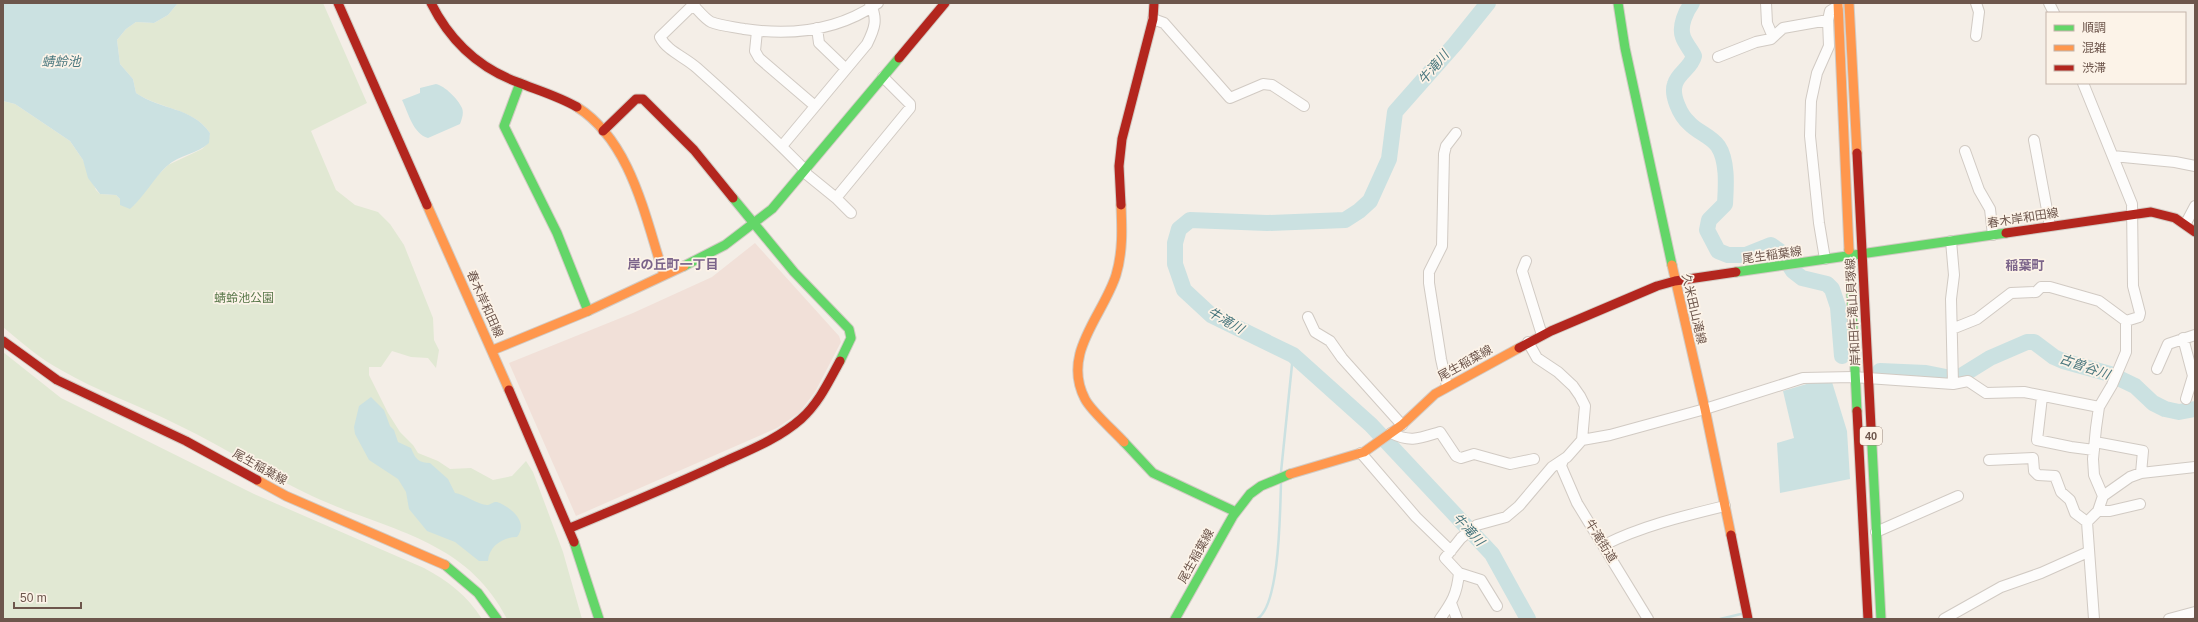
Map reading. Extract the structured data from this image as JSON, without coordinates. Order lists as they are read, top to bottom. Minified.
{"streets":{"street":["春木岸和田線","尾生稲葉線","久米田山滝線","岸和田牛滝山貝塚線","40","牛滝街道"]},"crossings":[["春木岸和田線","尾生稲葉線"],["春木岸和田線","岸和田牛滝山貝塚線"],["尾生稲葉線","久米田山滝線"],["尾生稲葉線","岸和田牛滝山貝塚線"]],"districts":["岸の丘町一丁目","稲葉町"],"water":["蜻蛉池","牛滝川","古曽谷川"],"parks":["蜻蛉池公園"],"legend":["順調","混雑","渋滞"],"scale_bar":"50 m"}
